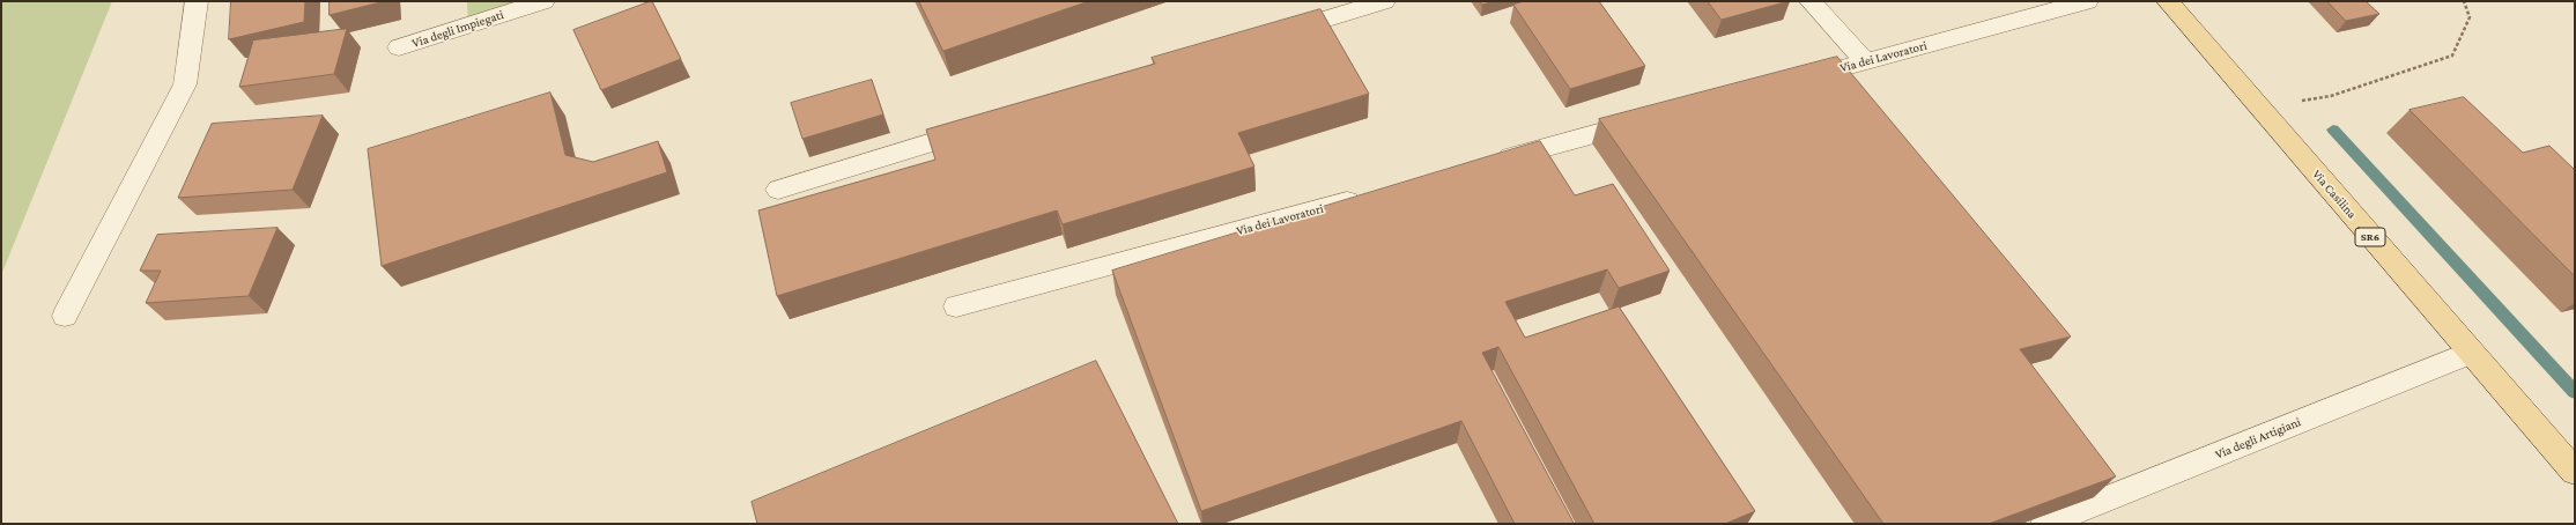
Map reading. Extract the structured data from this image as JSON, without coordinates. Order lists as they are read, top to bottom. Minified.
{"streets":{"main road":["Via Casilina","SR6"],"street":["Via degli Impiegati","Via dei Lavoratori","Via degli Artigiani"]},"crossings":[["Via Casilina","Via degli Artigiani"]]}
